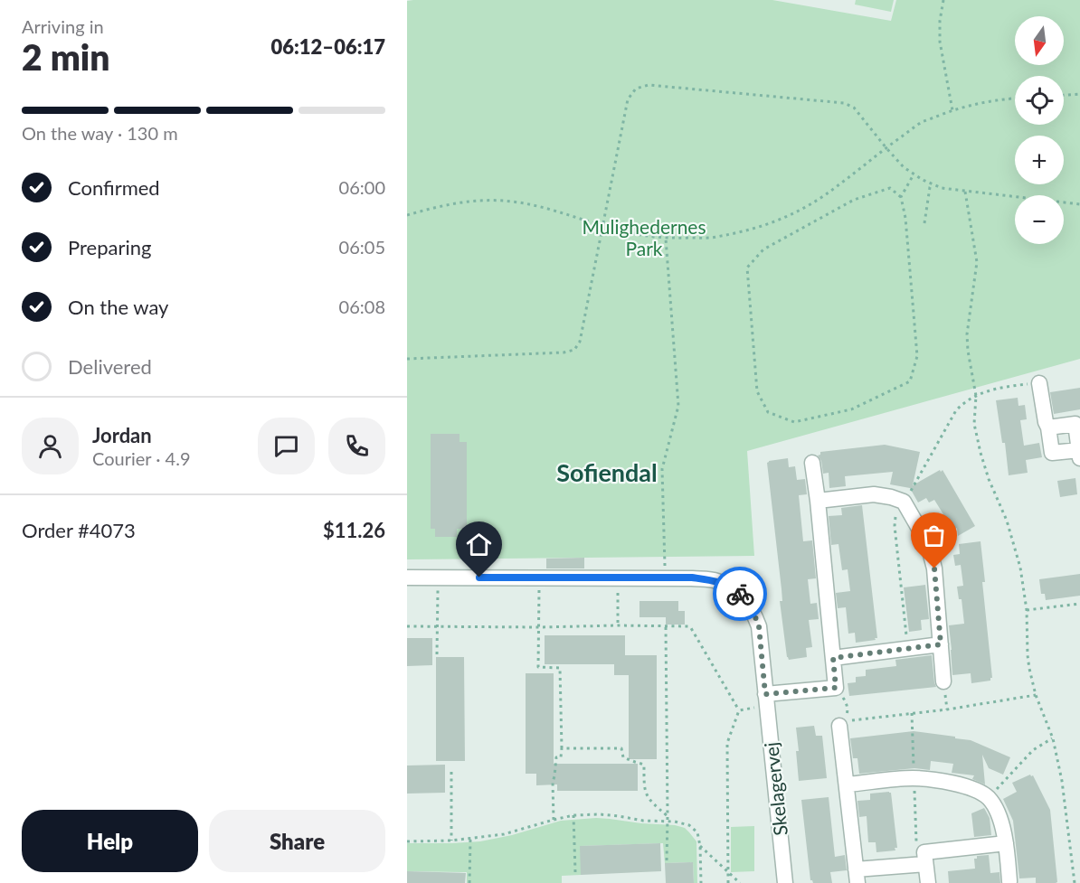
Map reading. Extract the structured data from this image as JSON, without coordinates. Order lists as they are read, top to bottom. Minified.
{"streets":{"street":["Skelagervej"]},"districts":["Sofiendal"],"parks":["Mulighedernes Park"],"north":"bottom","page":{"heading":["2 min","Arriving in","06:12–06:17"],"panel":["Jordan","Courier · 4.9","Order #4073","$11.26"],"map_buttons":["+","−"],"bar":"On the way · 130 m","list":[["Confirmed","06:00"],["Preparing","06:05"],["On the way","06:08"],"Delivered"],"buttons":["Help","Share"]}}
